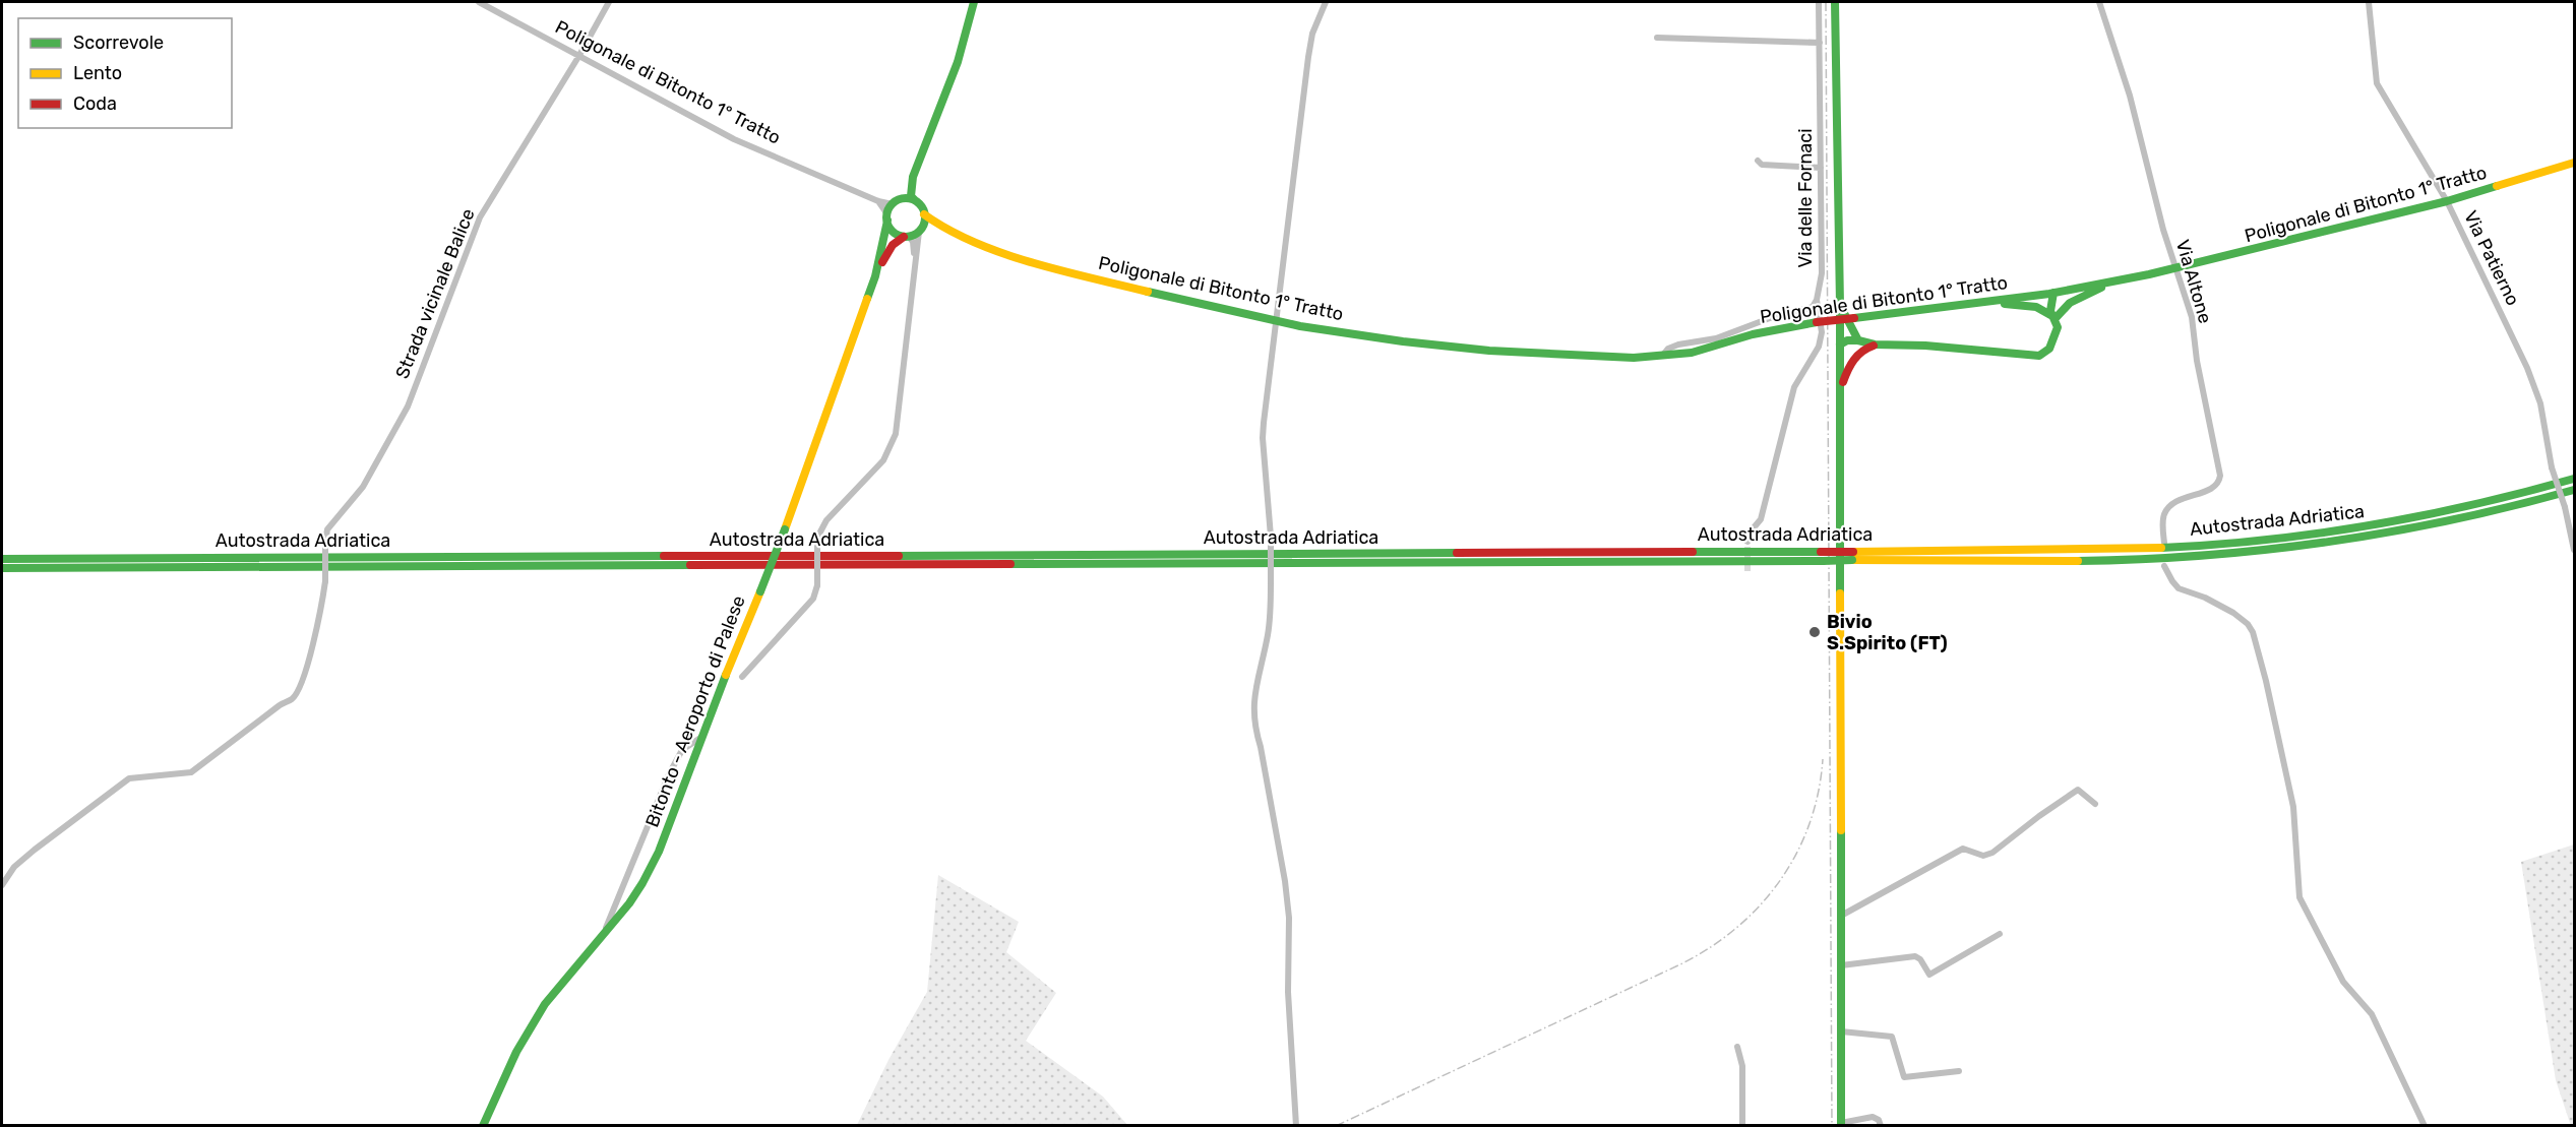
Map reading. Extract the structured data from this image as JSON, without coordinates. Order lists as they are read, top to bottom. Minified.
{"streets":{"main road":["Poligonale di Bitonto 1° Tratto","Autostrada Adriatica","Bitonto - Aeroporto di Palese"],"street":["Via delle Fornaci","Via Patierno","Via Altone","Strada vicinale Balice"]},"crossings":[["Poligonale di Bitonto 1° Tratto","Via Patierno"],["Poligonale di Bitonto 1° Tratto","Via Altone"],["Poligonale di Bitonto 1° Tratto","Strada vicinale Balice"]],"places":["Bivio S.Spirito (FT)"],"legend":["Scorrevole","Lento","Coda"]}
